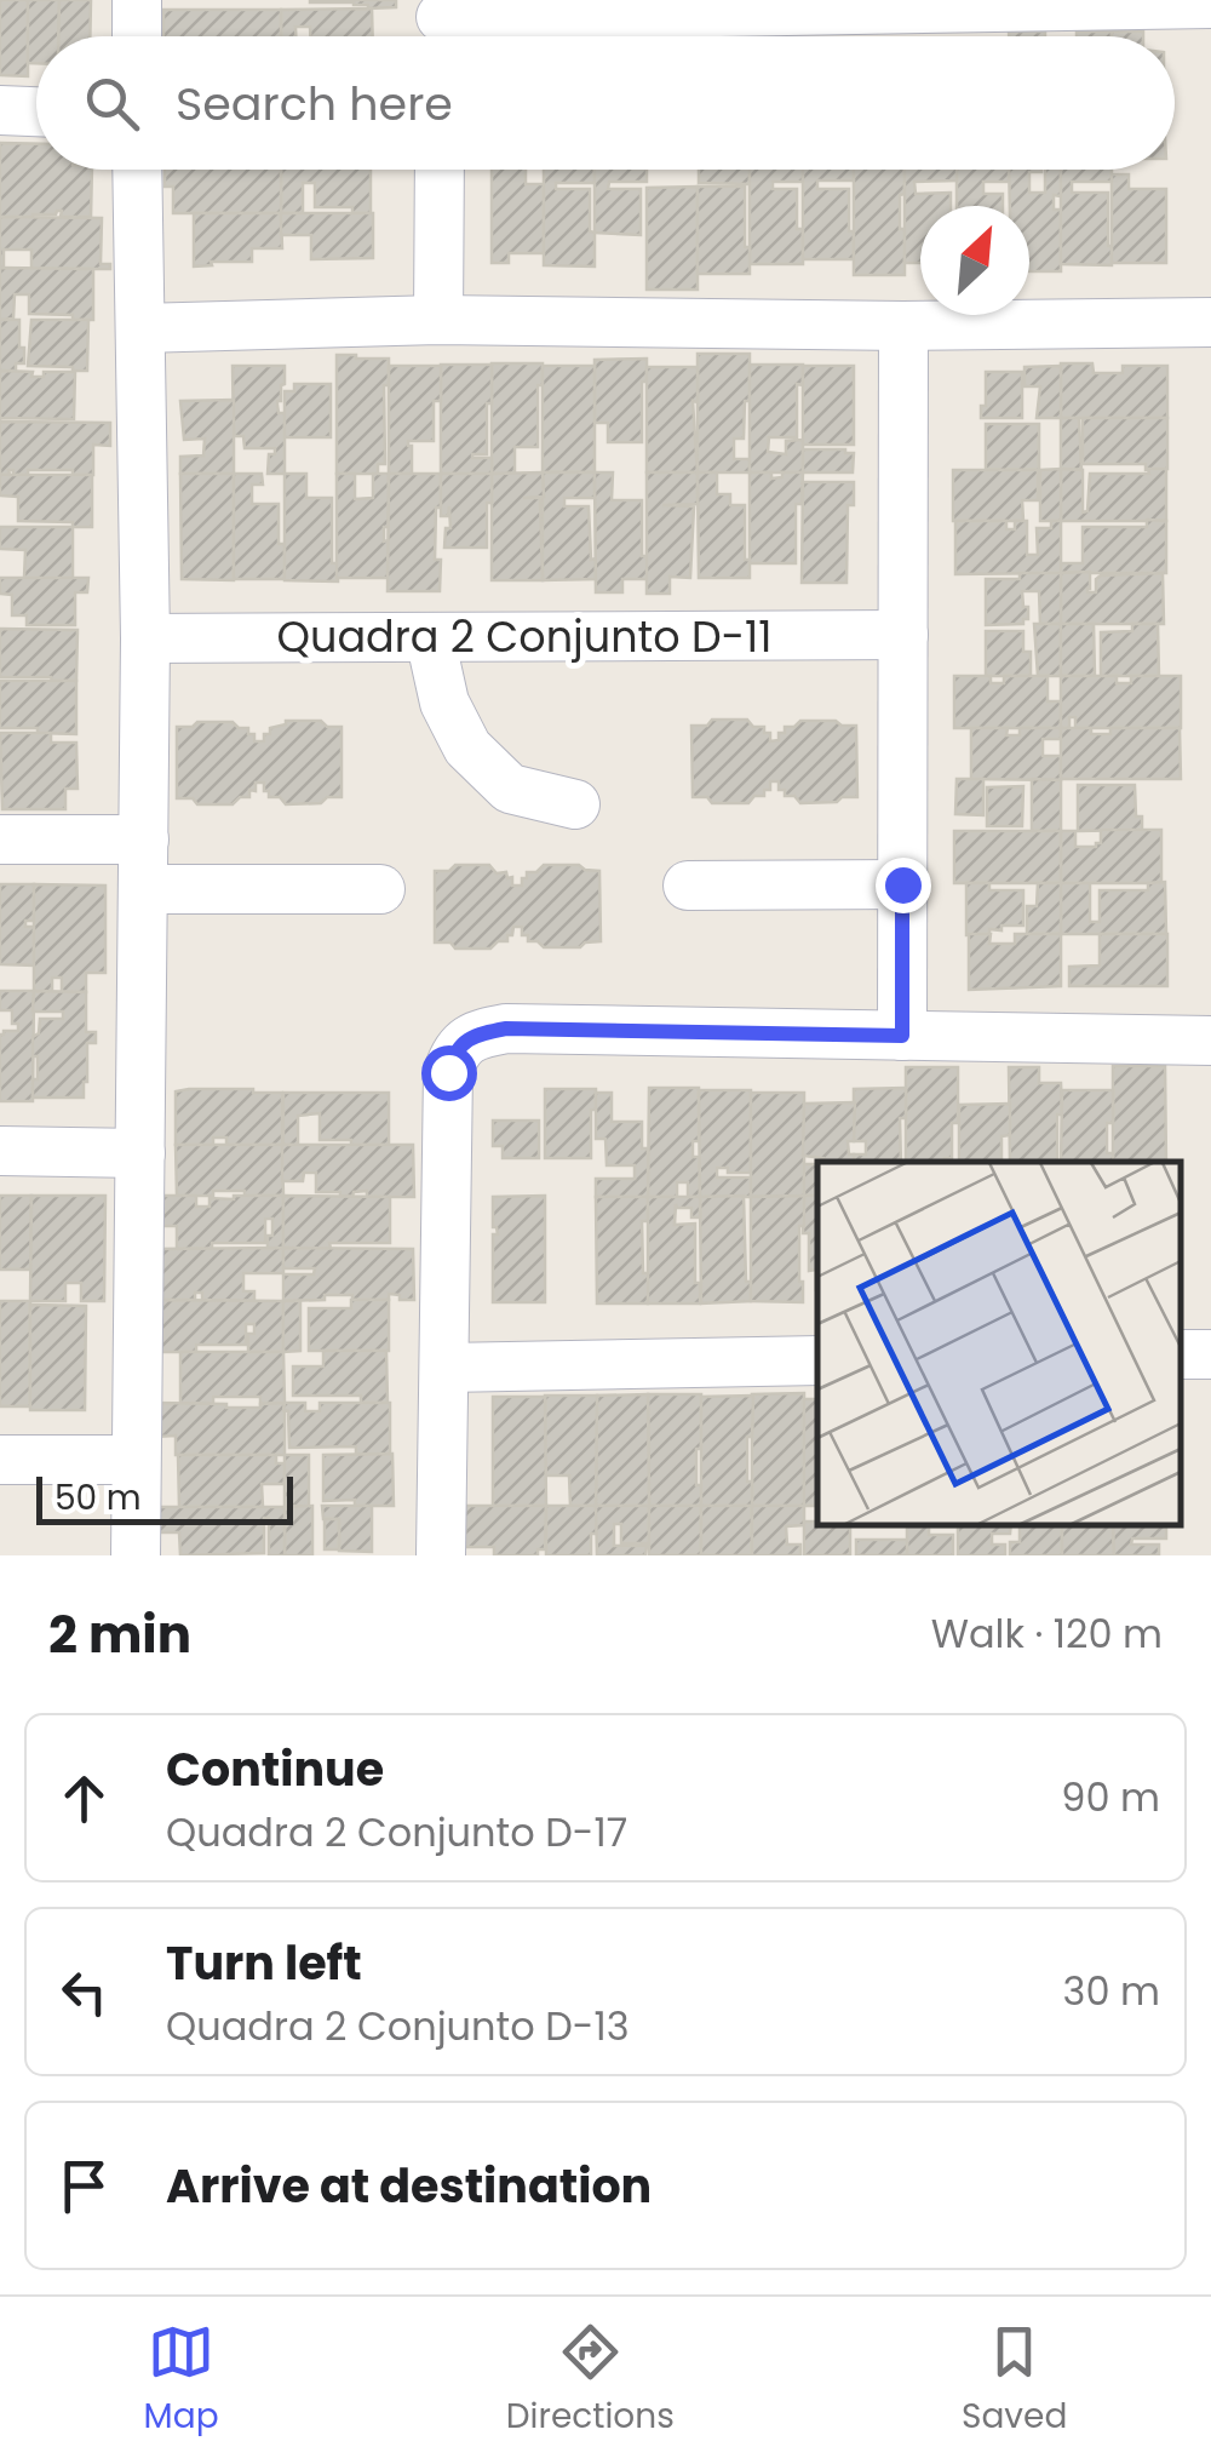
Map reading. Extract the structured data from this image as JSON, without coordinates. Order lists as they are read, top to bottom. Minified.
{"streets":{"street":["Quadra 2 Conjunto D-11"]},"scale_bar":"50 m","north":"top right","page":{"search":"Search here","scale":"50 m","heading":["2 min","Walk · 120 m"],"list":[["Continue","Quadra 2 Conjunto D-17","90 m"],["Turn left","Quadra 2 Conjunto D-13","30 m"],"Arrive at destination"],"nav":["Map","Directions","Saved"]}}
